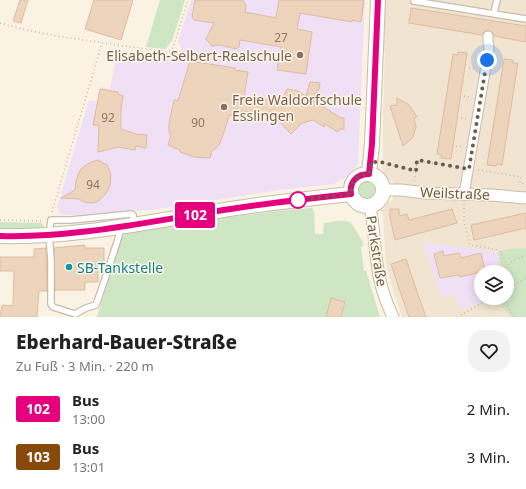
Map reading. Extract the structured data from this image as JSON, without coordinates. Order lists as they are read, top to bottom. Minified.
{"streets":{"street":["Weilstraße","Parkstraße"]},"crossings":[["Weilstraße","Parkstraße"]],"places":["Elisabeth-Selbert-Realschule","Freie Waldorfschule Esslingen","SB-Tankstelle"],"lines":["bus line 102"],"house_numbers":["27","92","90","94"],"page":{"on_map":"102","heading":["Eberhard-Bauer-Straße","Zu Fuß · 3 Min. · 220 m"],"list":[{"mark":"102","name":"Bus","note":"13:00","value":"2 Min."},{"mark":"103","name":"Bus","note":"13:01","value":"3 Min."}]}}
